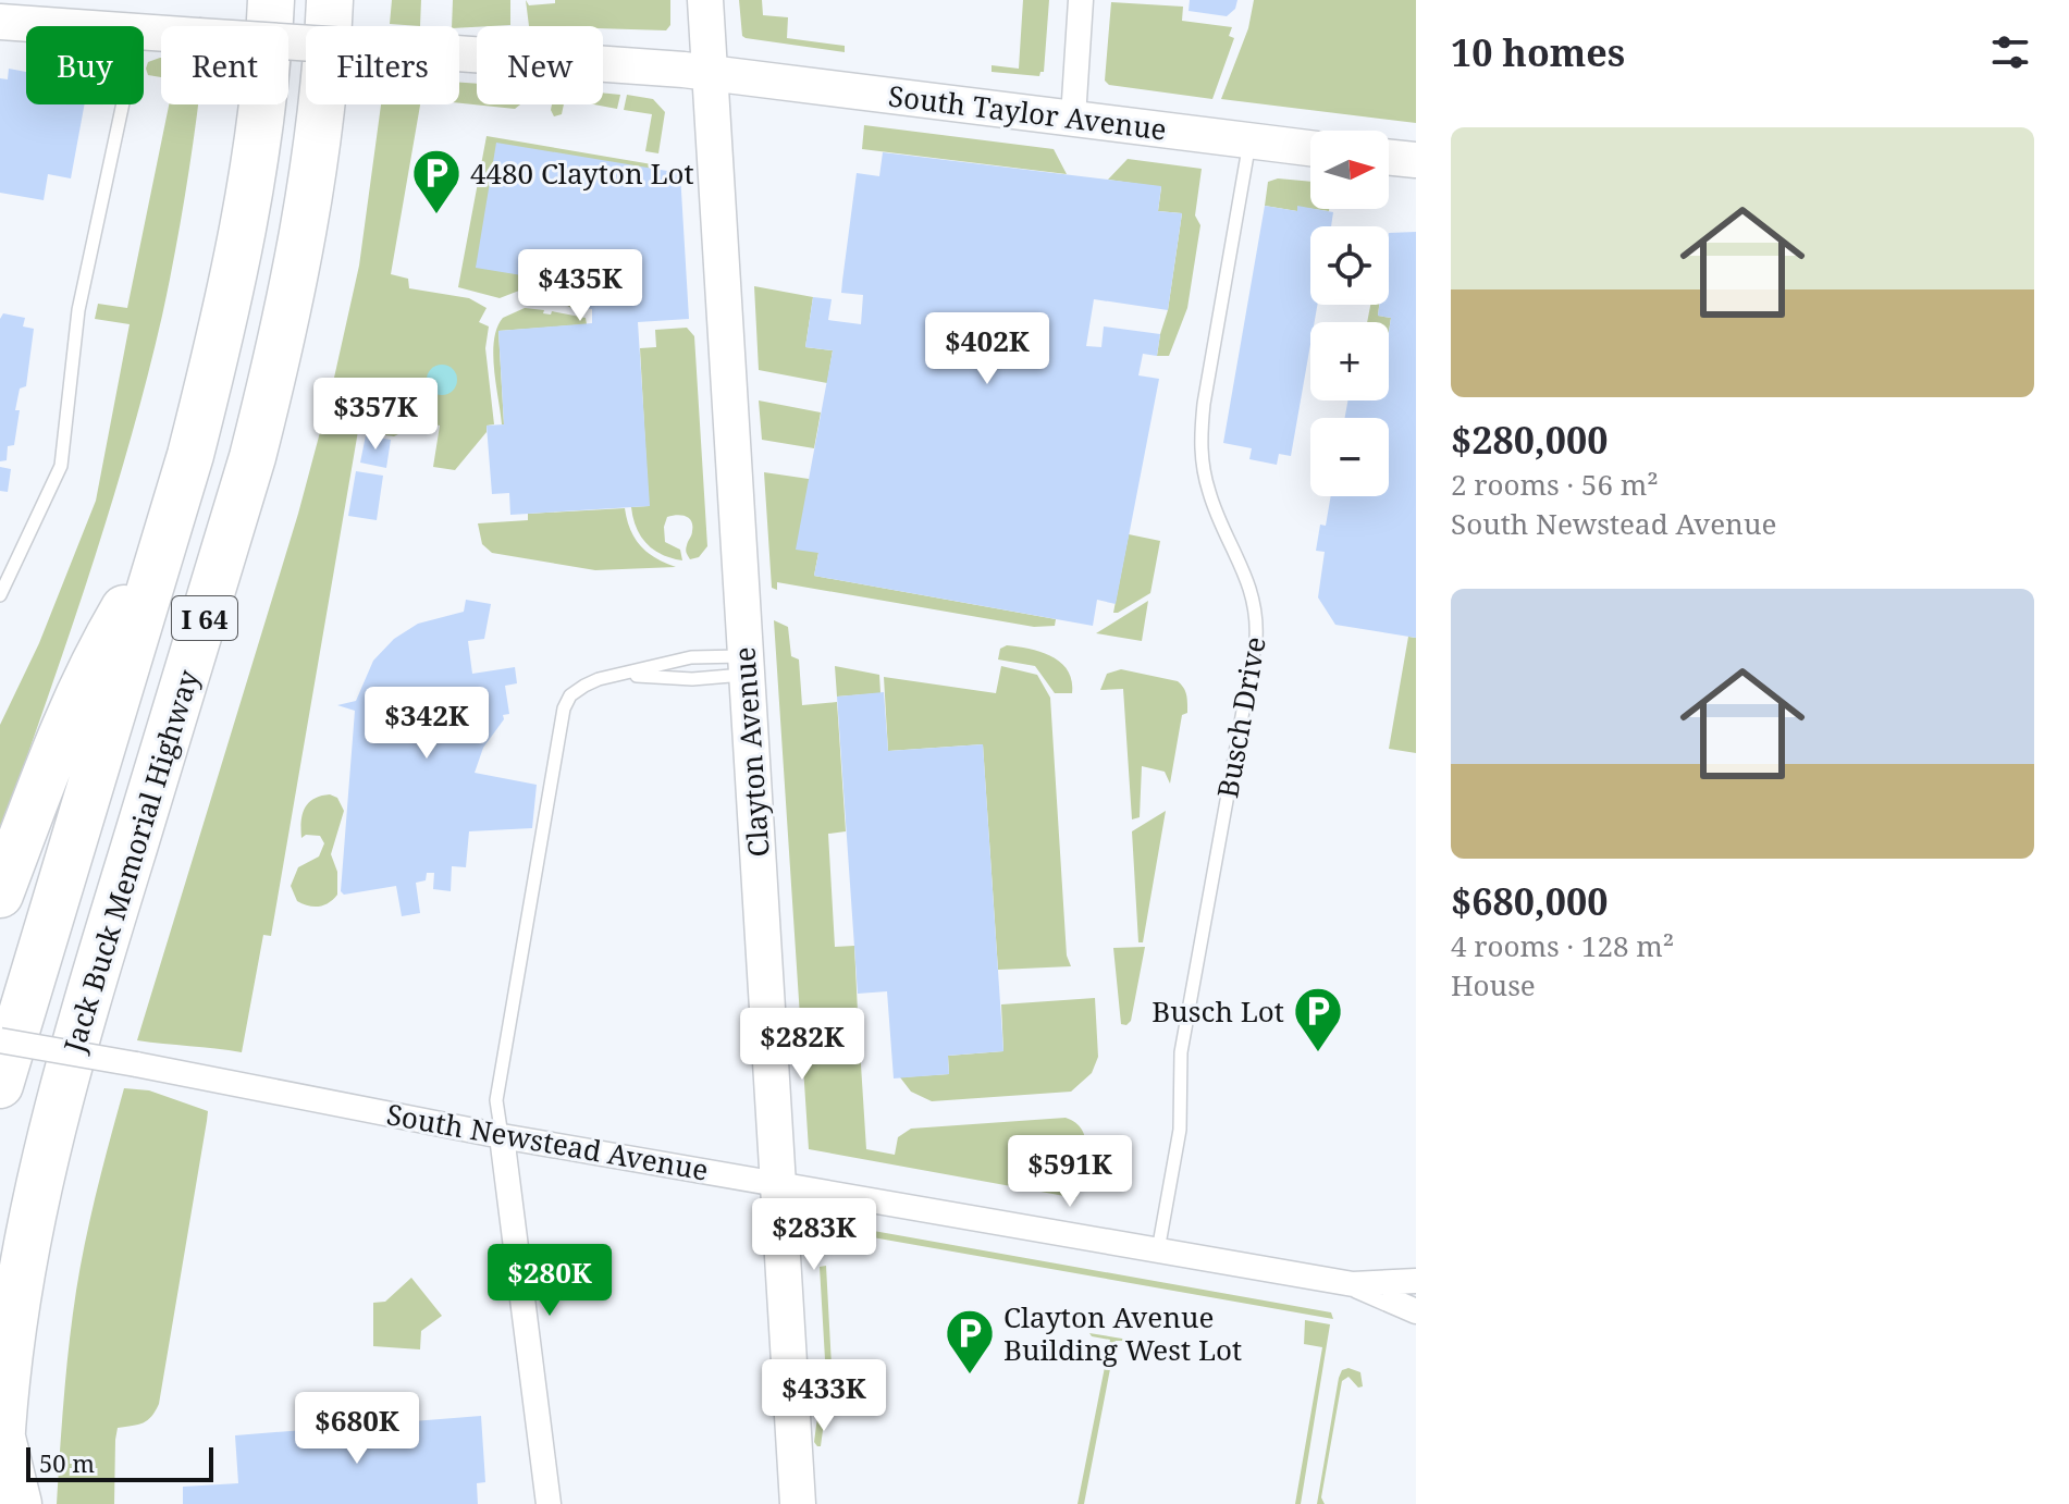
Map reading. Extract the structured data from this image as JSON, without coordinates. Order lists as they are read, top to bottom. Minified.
{"streets":{"highway":["I 64","Jack Buck Memorial Highway"],"street":["South Taylor Avenue","Clayton Avenue","South Newstead Avenue"],"lane":["Busch Drive"]},"crossings":[["South Taylor Avenue","Busch Drive"],["South Taylor Avenue","Clayton Avenue"],["Busch Drive","South Newstead Avenue"],["Clayton Avenue","South Newstead Avenue"]],"places":{"parking":["4480 Clayton Lot","Busch Lot","Clayton Avenue Building West Lot"]},"scale_bar":"50 m","north":"right","page":{"heading":"10 homes","chip":["Buy","Rent","Filters","New"],"list":[{"name":"$280,000","note":"2 rooms · 56 m² · South Newstead Avenue"},{"name":"$680,000","note":"4 rooms · 128 m² · House"}],"map_buttons":["+","−"],"price":["$435K","$402K","$357K","$342K","$282K","$591K","$283K","$280K","$433K","$680K"],"scale":"50 m"}}
